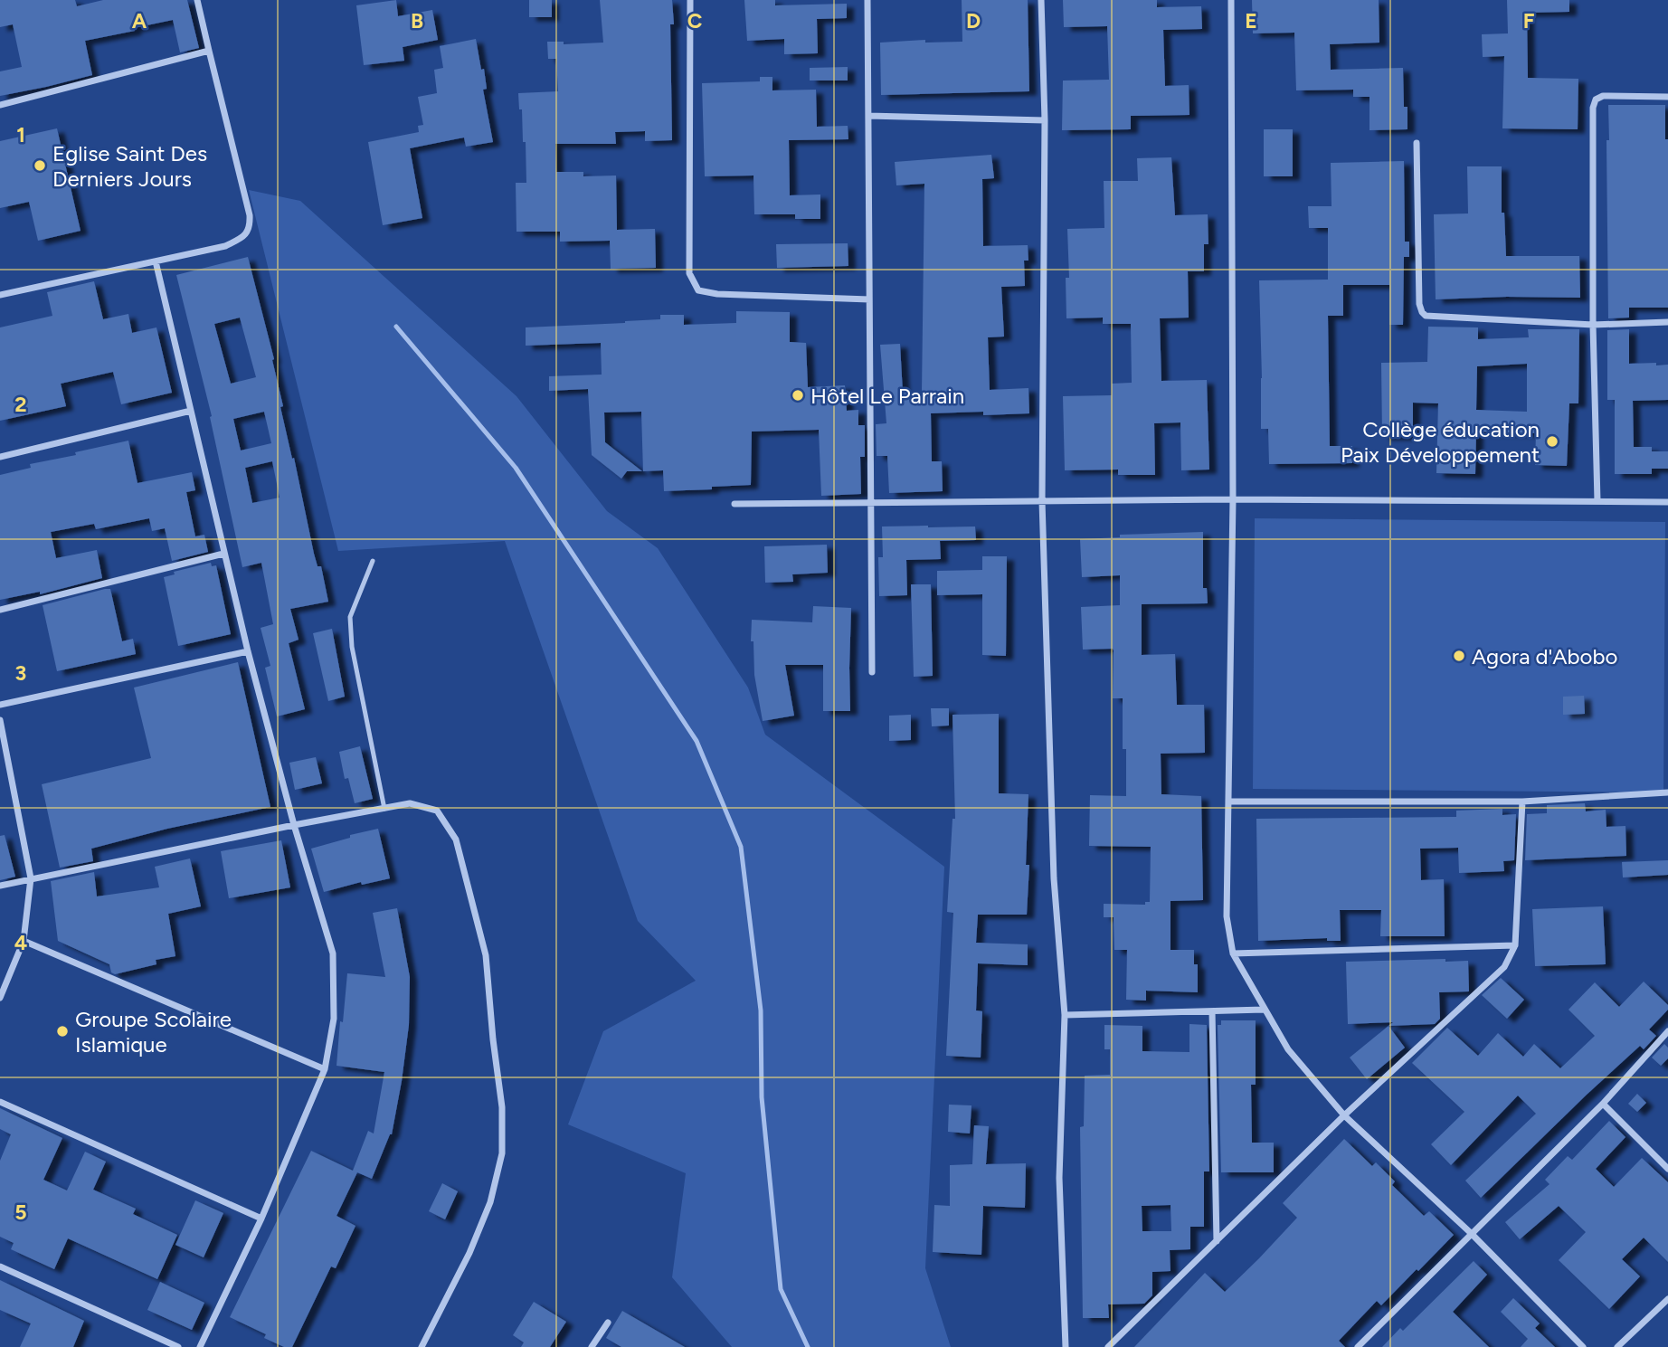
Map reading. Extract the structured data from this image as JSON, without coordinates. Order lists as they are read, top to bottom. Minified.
{"places":["Eglise Saint Des Derniers Jours","Hôtel Le Parrain","Collège éducation Paix Développement","Agora d'Abobo","Groupe Scolaire Islamique"],"grid":{"columns":["A","B","C","D","E","F"],"rows":["1","2","3","4","5"]}}
